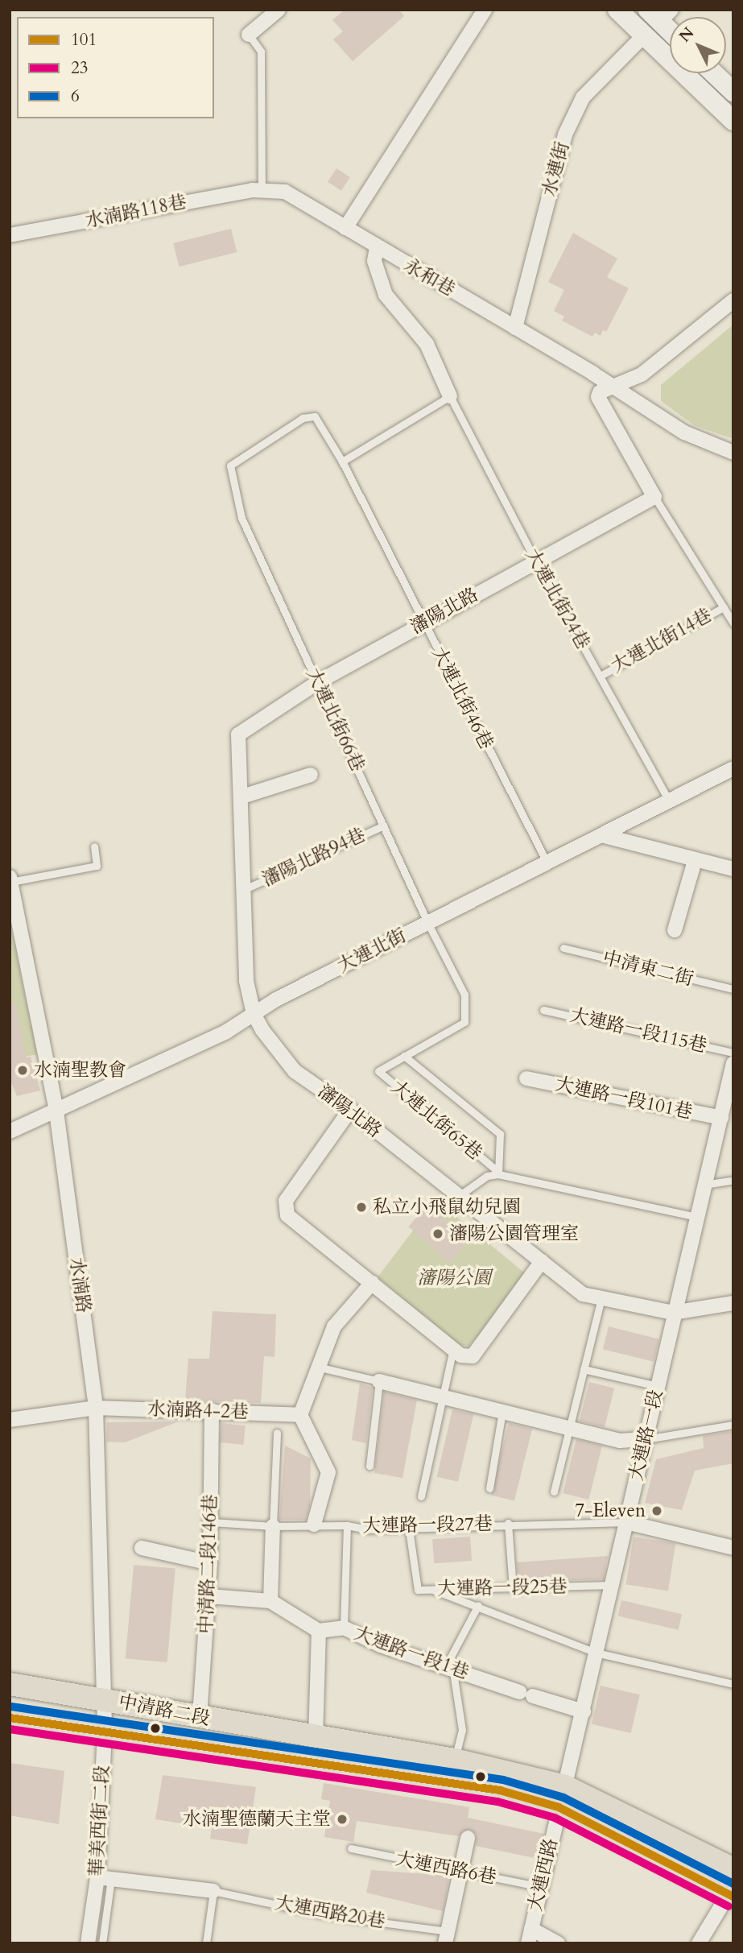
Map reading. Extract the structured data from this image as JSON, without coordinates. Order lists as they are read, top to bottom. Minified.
{"streets":{"main road":["中清路二段"],"street":["水連街","水湳路118巷","永和巷","瀋陽北路","大連北街","大連路一段101巷","水湳路","水湳路4-2巷","大連路一段","中清路二段146巷","大連路一段1巷","華美西街二段","大連西路"],"lane":["大連北街24巷","大連北街14巷","大連北街46巷","大連北街66巷","瀋陽北路94巷","中清東二街","大連路一段115巷","大連北街65巷","大連路一段27巷","大連路一段25巷","大連西路6巷","大連西路20巷"]},"crossings":[["水連街","永和巷"],["水湳路118巷","永和巷"],["大連北街24巷","瀋陽北路"],["大連北街24巷","大連北街14巷"],["大連北街24巷","大連北街"],["瀋陽北路","大連北街46巷"],["瀋陽北路","大連北街66巷"],["瀋陽北路","瀋陽北路94巷"],["瀋陽北路","大連北街"],["瀋陽北路","大連路一段"],["大連北街46巷","大連北街66巷"],["大連北街46巷","大連北街"],["大連北街66巷","瀋陽北路94巷"],["大連北街66巷","大連北街"],["大連北街66巷","大連北街65巷"],["大連北街","大連北街65巷"],["大連北街","水湳路"],["大連路一段101巷","大連路一段"],["水湳路","水湳路4-2巷"],["水湳路","中清路二段"],["水湳路","華美西街二段"],["水湳路4-2巷","中清路二段146巷"],["大連路一段","大連路一段27巷"],["大連路一段","大連路一段25巷"],["大連路一段","大連路一段1巷"],["大連路一段","中清路二段"],["大連路一段","大連西路"],["大連路一段27巷","中清路二段146巷"],["大連路一段27巷","大連路一段25巷"],["中清路二段146巷","中清路二段"],["中清路二段","華美西街二段"],["中清路二段","大連西路"],["大連西路6巷","大連西路"]],"parks":["瀋陽公園"],"places":["水湳聖教會","私立小飛鼠幼兒園","瀋陽公園管理室","7-Eleven","水湳聖德蘭天主堂"],"lines":["transit line 6","transit line 101","transit line 23"],"legend":["101","23","6"],"north":"top left"}
